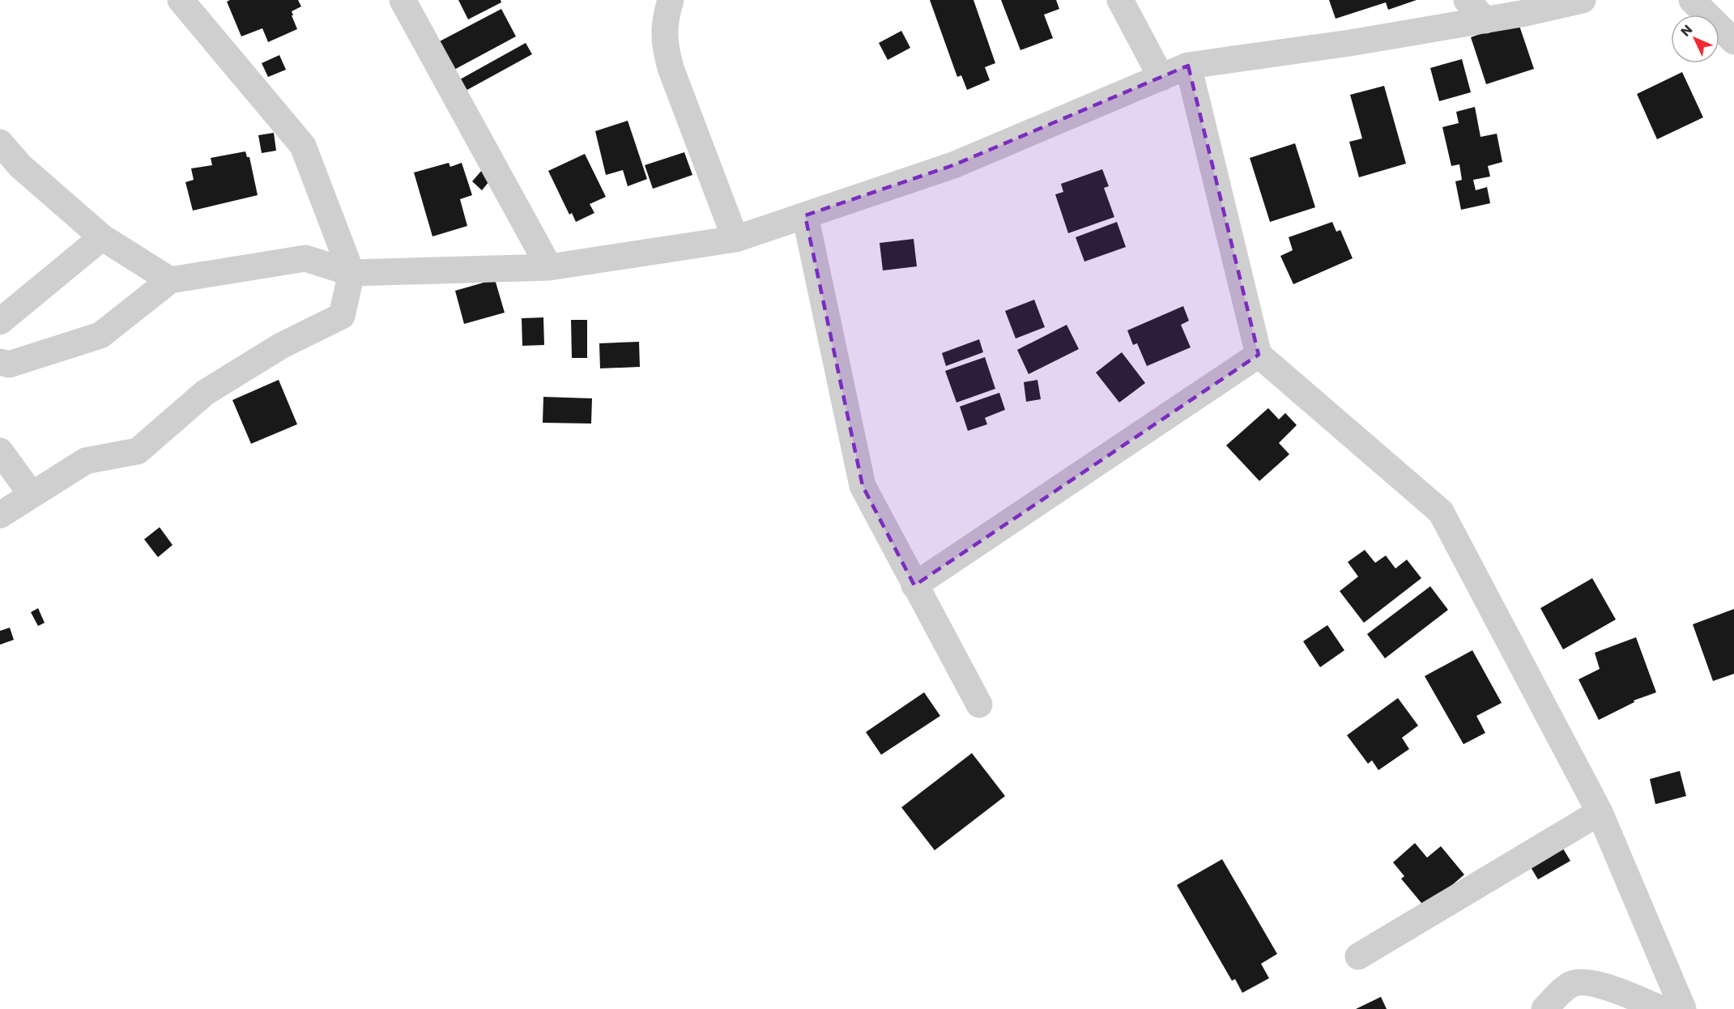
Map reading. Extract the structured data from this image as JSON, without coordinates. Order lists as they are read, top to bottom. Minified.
{"north":"top left"}
